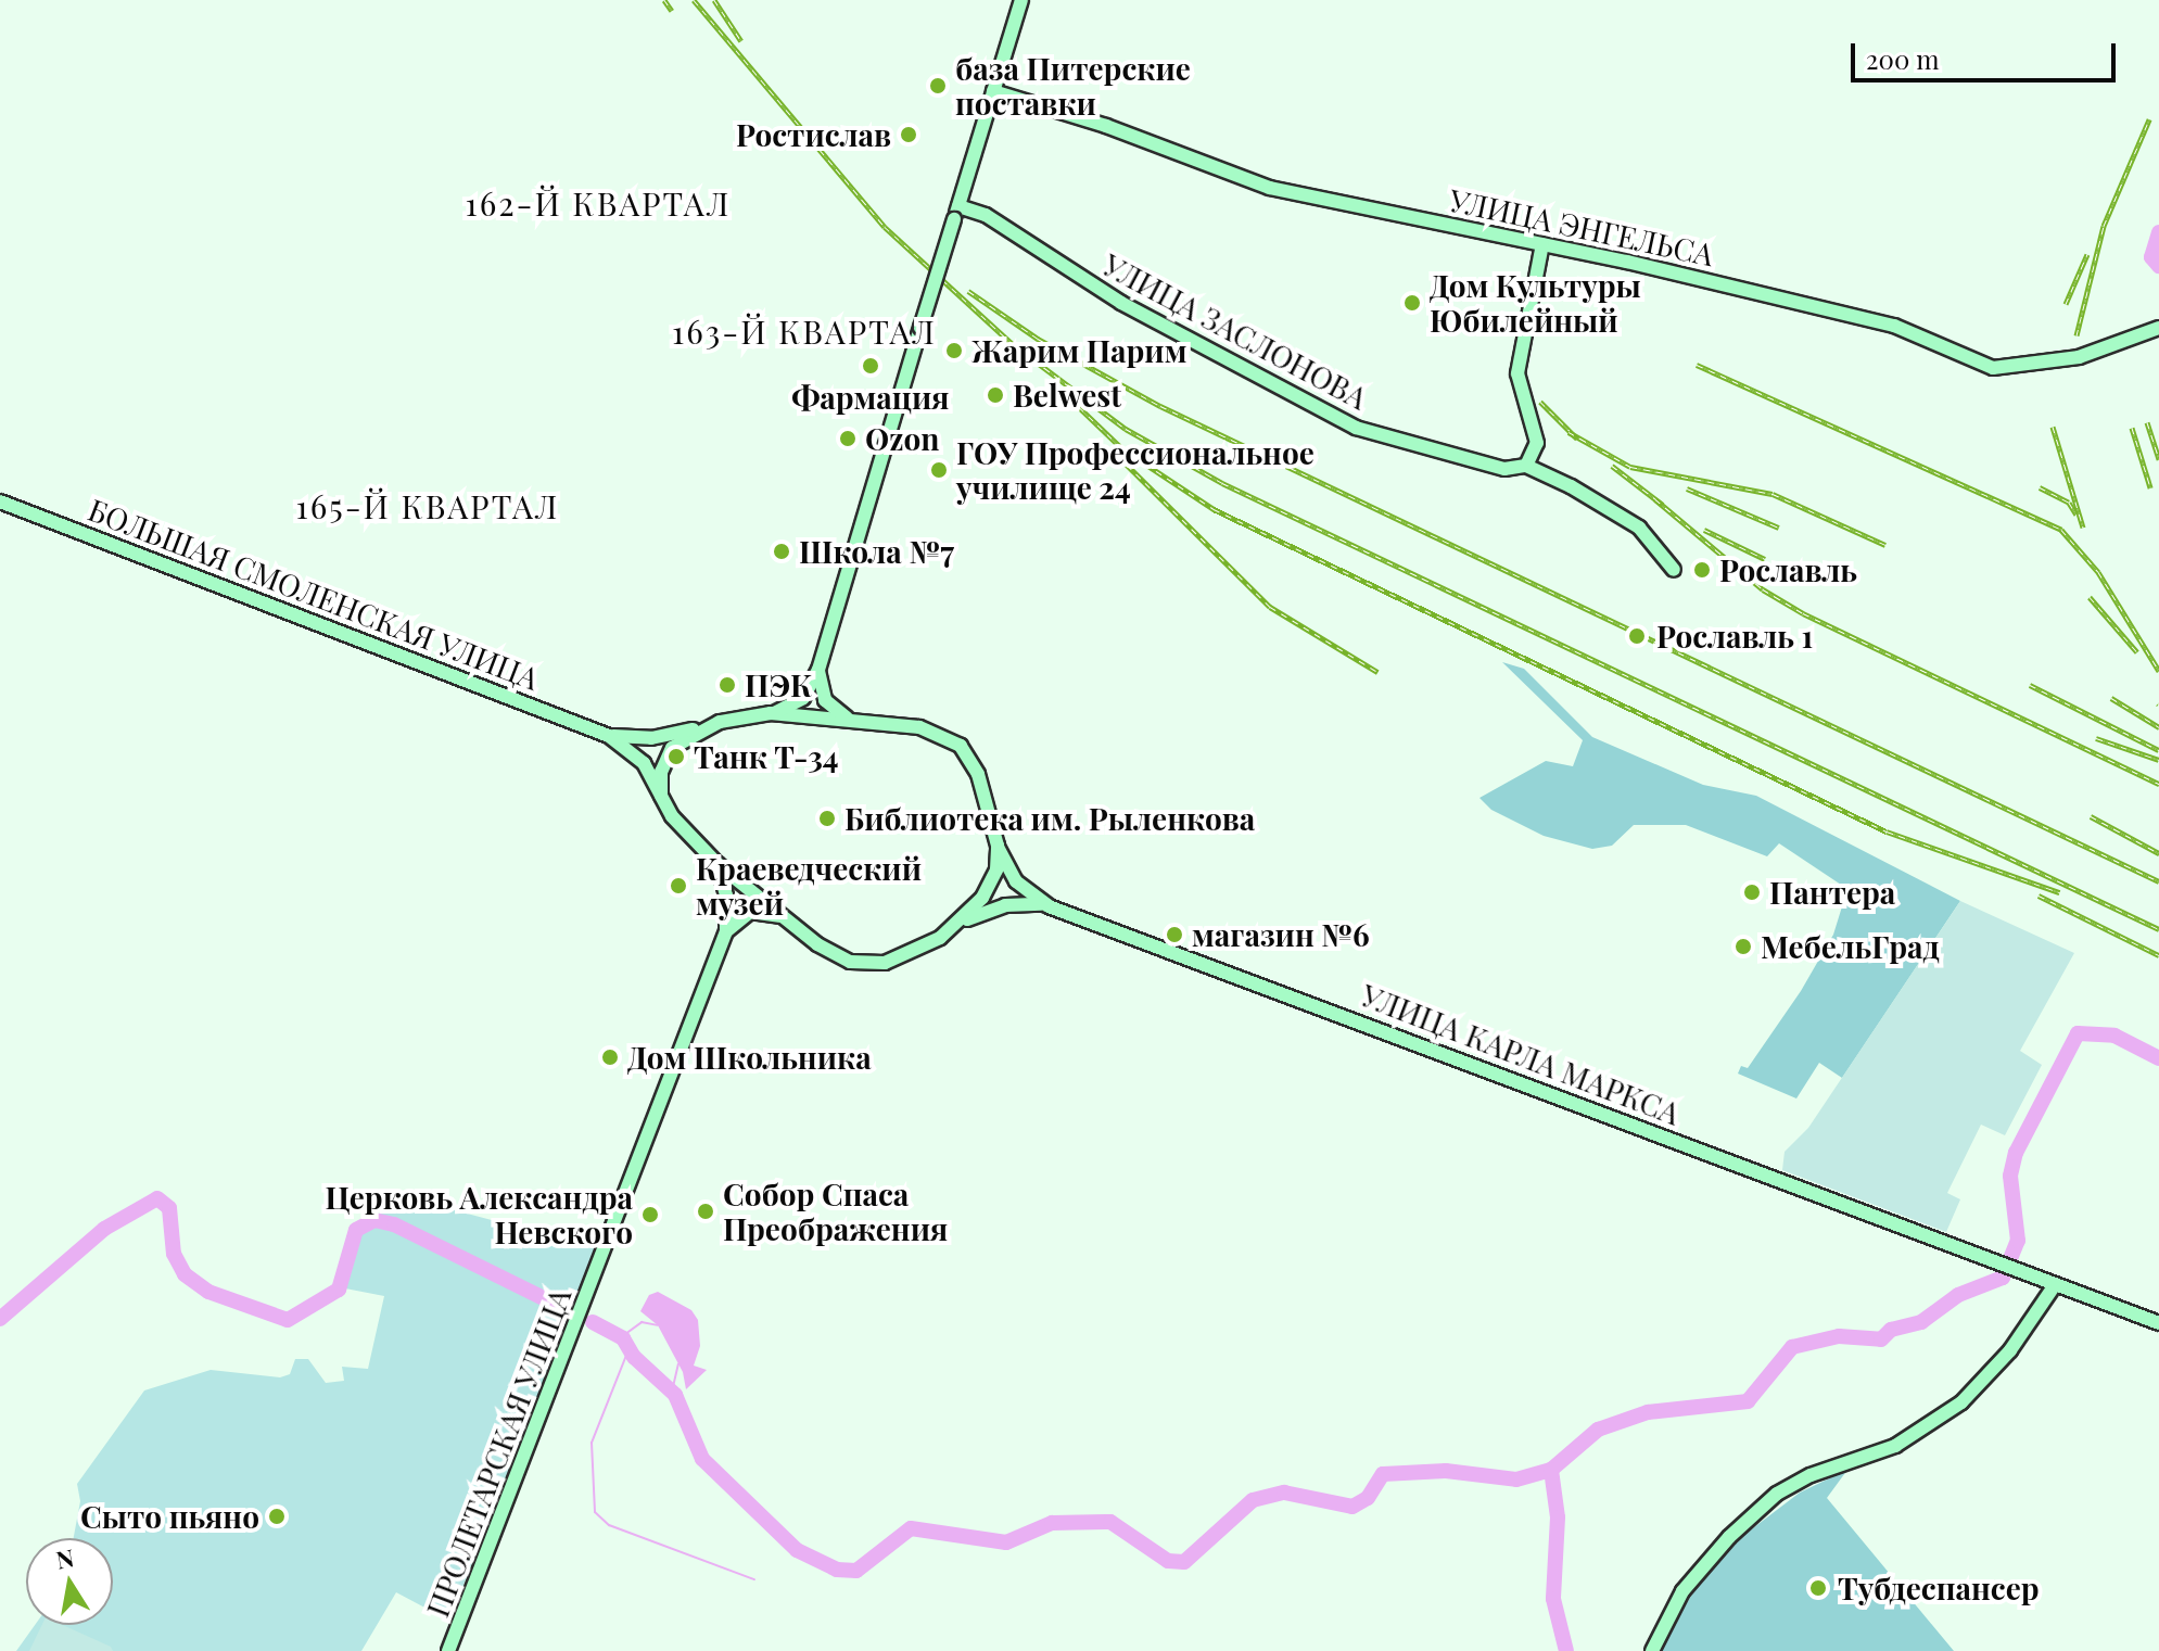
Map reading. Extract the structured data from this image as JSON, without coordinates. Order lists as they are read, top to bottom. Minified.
{"streets":{"main road":["УЛИЦА ЭНГЕЛЬСА","УЛИЦА ЗАСЛОНОВА","БОЛЬШАЯ СМОЛЕНСКАЯ УЛИЦА","УЛИЦА КАРЛА МАРКСА","ПРОЛЕТАРСКАЯ УЛИЦА"]},"crossings":[["БОЛЬШАЯ СМОЛЕНСКАЯ УЛИЦА","УЛИЦА КАРЛА МАРКСА"],["БОЛЬШАЯ СМОЛЕНСКАЯ УЛИЦА","ПРОЛЕТАРСКАЯ УЛИЦА"],["УЛИЦА КАРЛА МАРКСА","ПРОЛЕТАРСКАЯ УЛИЦА"]],"districts":["162-Й КВАРТАЛ","163-Й КВАРТАЛ","165-Й КВАРТАЛ"],"places":["база Питерские поставки","Ростислав","Дом Культуры Юбилейный","Жарим Парим","Фармация","Belwest","Ozon","ГОУ Профессиональное училище 24","Школа №7","Рославль","Рославль 1","ПЭК","Танк Т-34","Библиотека им. Рыленкова","Краеведческий музей","Пантера","магазин №6","МебельГрад","Дом Школьника","Собор Спаса Преображения","Церковь Александра Невского","Сыто пьяно","Тубдеспансер"],"scale_bar":"200 m","north":"top"}
